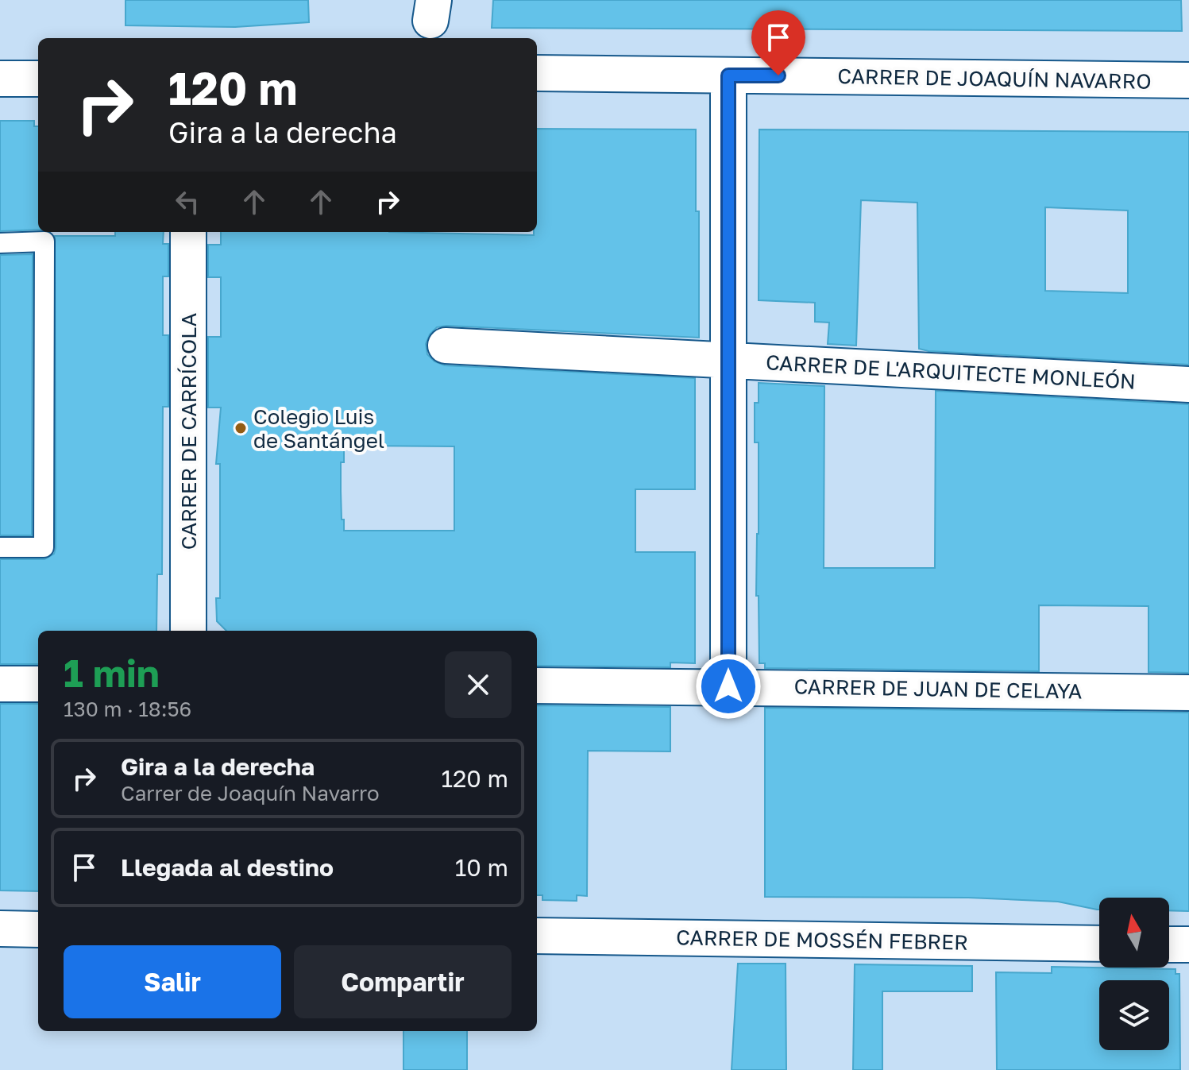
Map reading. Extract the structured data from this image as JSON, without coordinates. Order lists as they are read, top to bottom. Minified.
{"streets":{"street":["CARRER DE JOAQUÍN NAVARRO","CARRER DE L'ARQUITECTE MONLEÓN","CARRER DE CARRÍCOLA","CARRER DE JUAN DE CELAYA","CARRER DE MOSSÉN FEBRER"]},"places":["Colegio Luis de Santángel"],"north":"top","page":{"turn":["120 m","Gira a la derecha"],"heading":["1 min","130 m · 18:56"],"list":[{"name":"Gira a la derecha","note":"Carrer de Joaquín Navarro","value":"120 m"},{"name":"Llegada al destino","value":"10 m"}],"buttons":["Salir","Compartir"]}}
